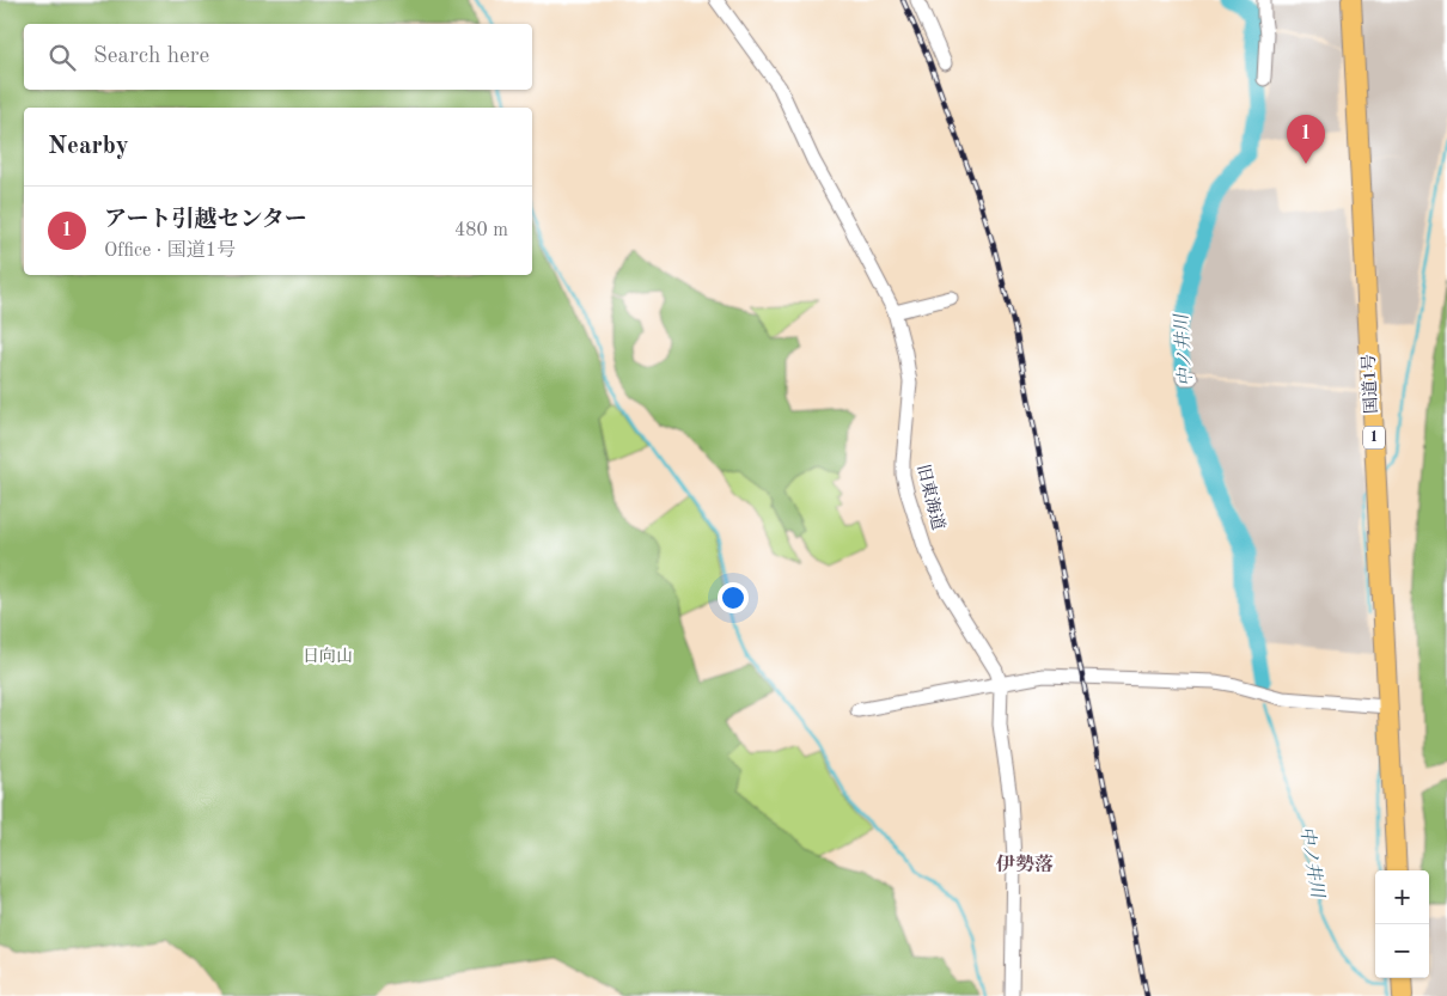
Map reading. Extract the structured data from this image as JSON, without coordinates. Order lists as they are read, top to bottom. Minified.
{"streets":{"highway":["国道1号","1"],"street":["旧東海道"]},"districts":["伊勢落"],"water":["中ノ井川"],"parks":["日向山"],"page":{"search":"Search here","heading":"Nearby","pins":"1","list":[{"mark":"1","name":"アート引越センター","note":"Office · 国道1号","value":"480 m"}],"map_buttons":["+","−"]}}
